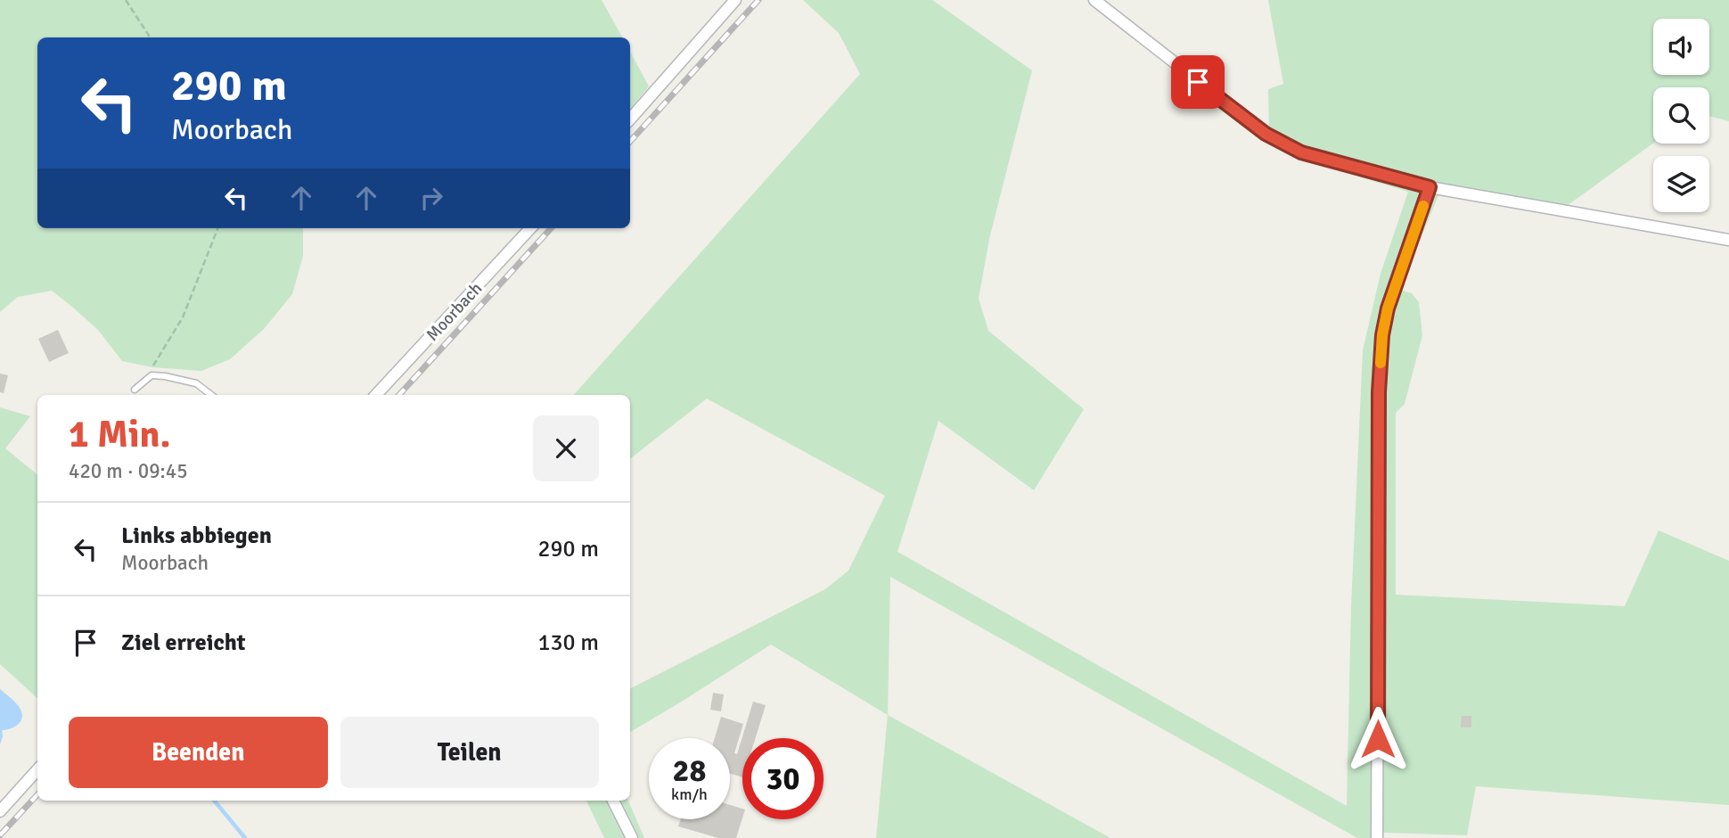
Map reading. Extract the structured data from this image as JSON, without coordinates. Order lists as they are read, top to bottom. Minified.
{"streets":{"street":["Moorbach"]},"page":{"turn":["290 m","Moorbach"],"heading":["1 Min.","420 m · 09:45"],"list":[{"name":"Links abbiegen","note":"Moorbach","value":"290 m"},{"name":"Ziel erreicht","value":"130 m"}],"buttons":["Beenden","Teilen"],"speed":"28 km/h","limit":"30"}}
